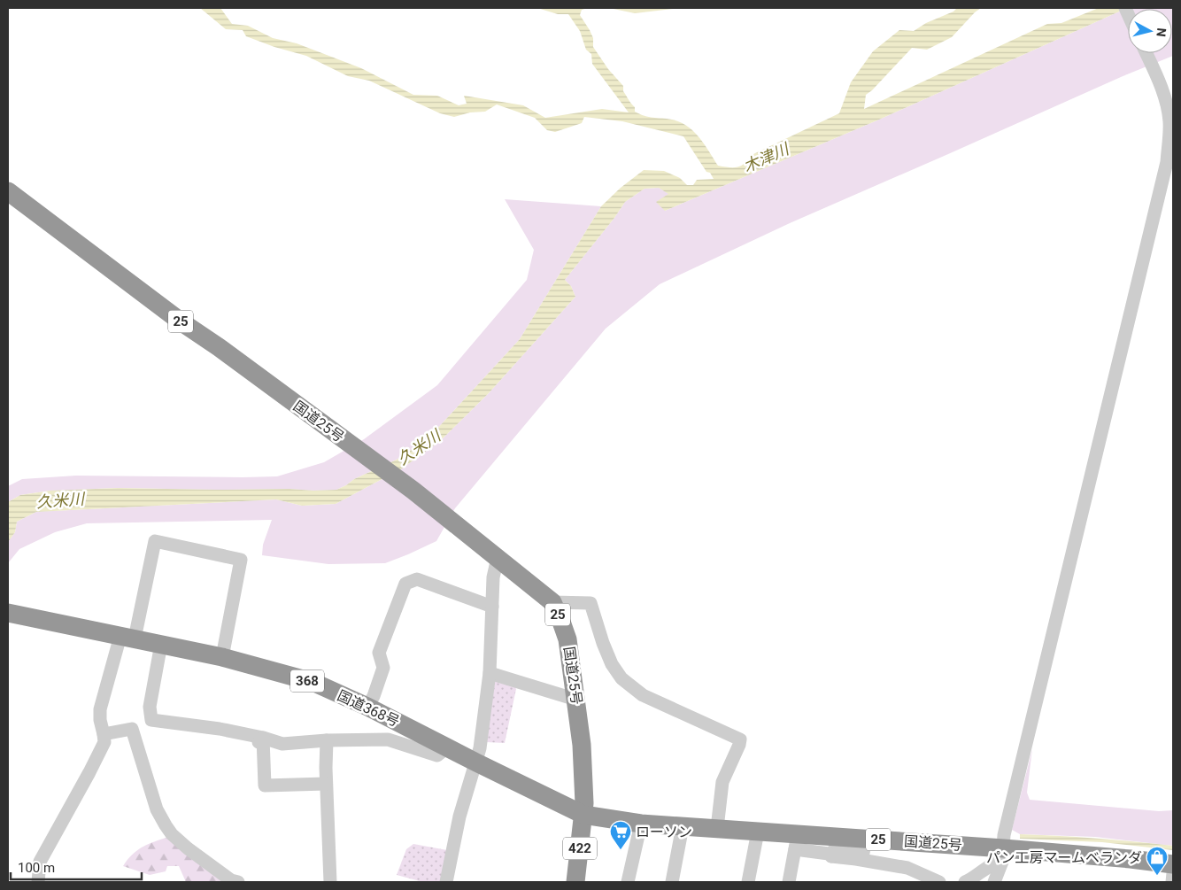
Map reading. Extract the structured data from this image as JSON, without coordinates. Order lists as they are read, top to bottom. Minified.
{"streets":{"highway":["25","国道25号","368","国道368号","422"]},"crossings":[["国道25号","国道368号"],["国道25号","422"],["国道368号","422"]],"water":["木津川","久米川"],"places":{"supermarket":["ローソン"],"shop":["パン工房マームベランダ"]},"scale_bar":"100 m","north":"right"}
